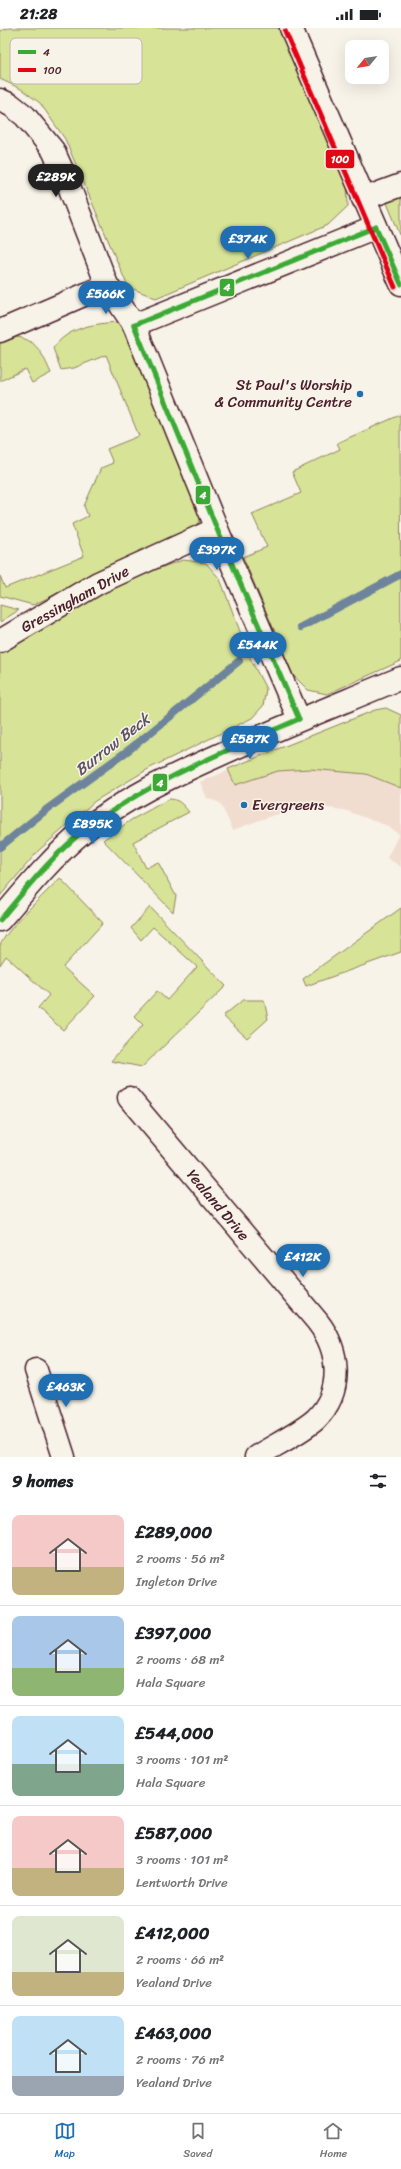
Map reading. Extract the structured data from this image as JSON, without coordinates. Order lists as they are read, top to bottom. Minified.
{"streets":{"street":["Gressingham Drive","Yealand Drive"]},"water":["Burrow Beck"],"places":["St Paul's Worship & Community Centre","Evergreens"],"lines":["transit line 100","transit line 4"],"legend":["4","100"],"north":"bottom left","page":{"status":"21:28","price":["£289K","£374K","£566K","£397K","£544K","£587K","£895K","£412K","£463K"],"heading":"9 homes","list":[{"name":"£289,000","note":"2 rooms · 56 m² · Ingleton Drive"},{"name":"£397,000","note":"2 rooms · 68 m² · Hala Square"},{"name":"£544,000","note":"3 rooms · 101 m² · Hala Square"},{"name":"£587,000","note":"3 rooms · 101 m² · Lentworth Drive"},{"name":"£412,000","note":"2 rooms · 66 m² · Yealand Drive"},{"name":"£463,000","note":"2 rooms · 76 m² · Yealand Drive"}],"tabs":["Map","Saved","Home"]}}
